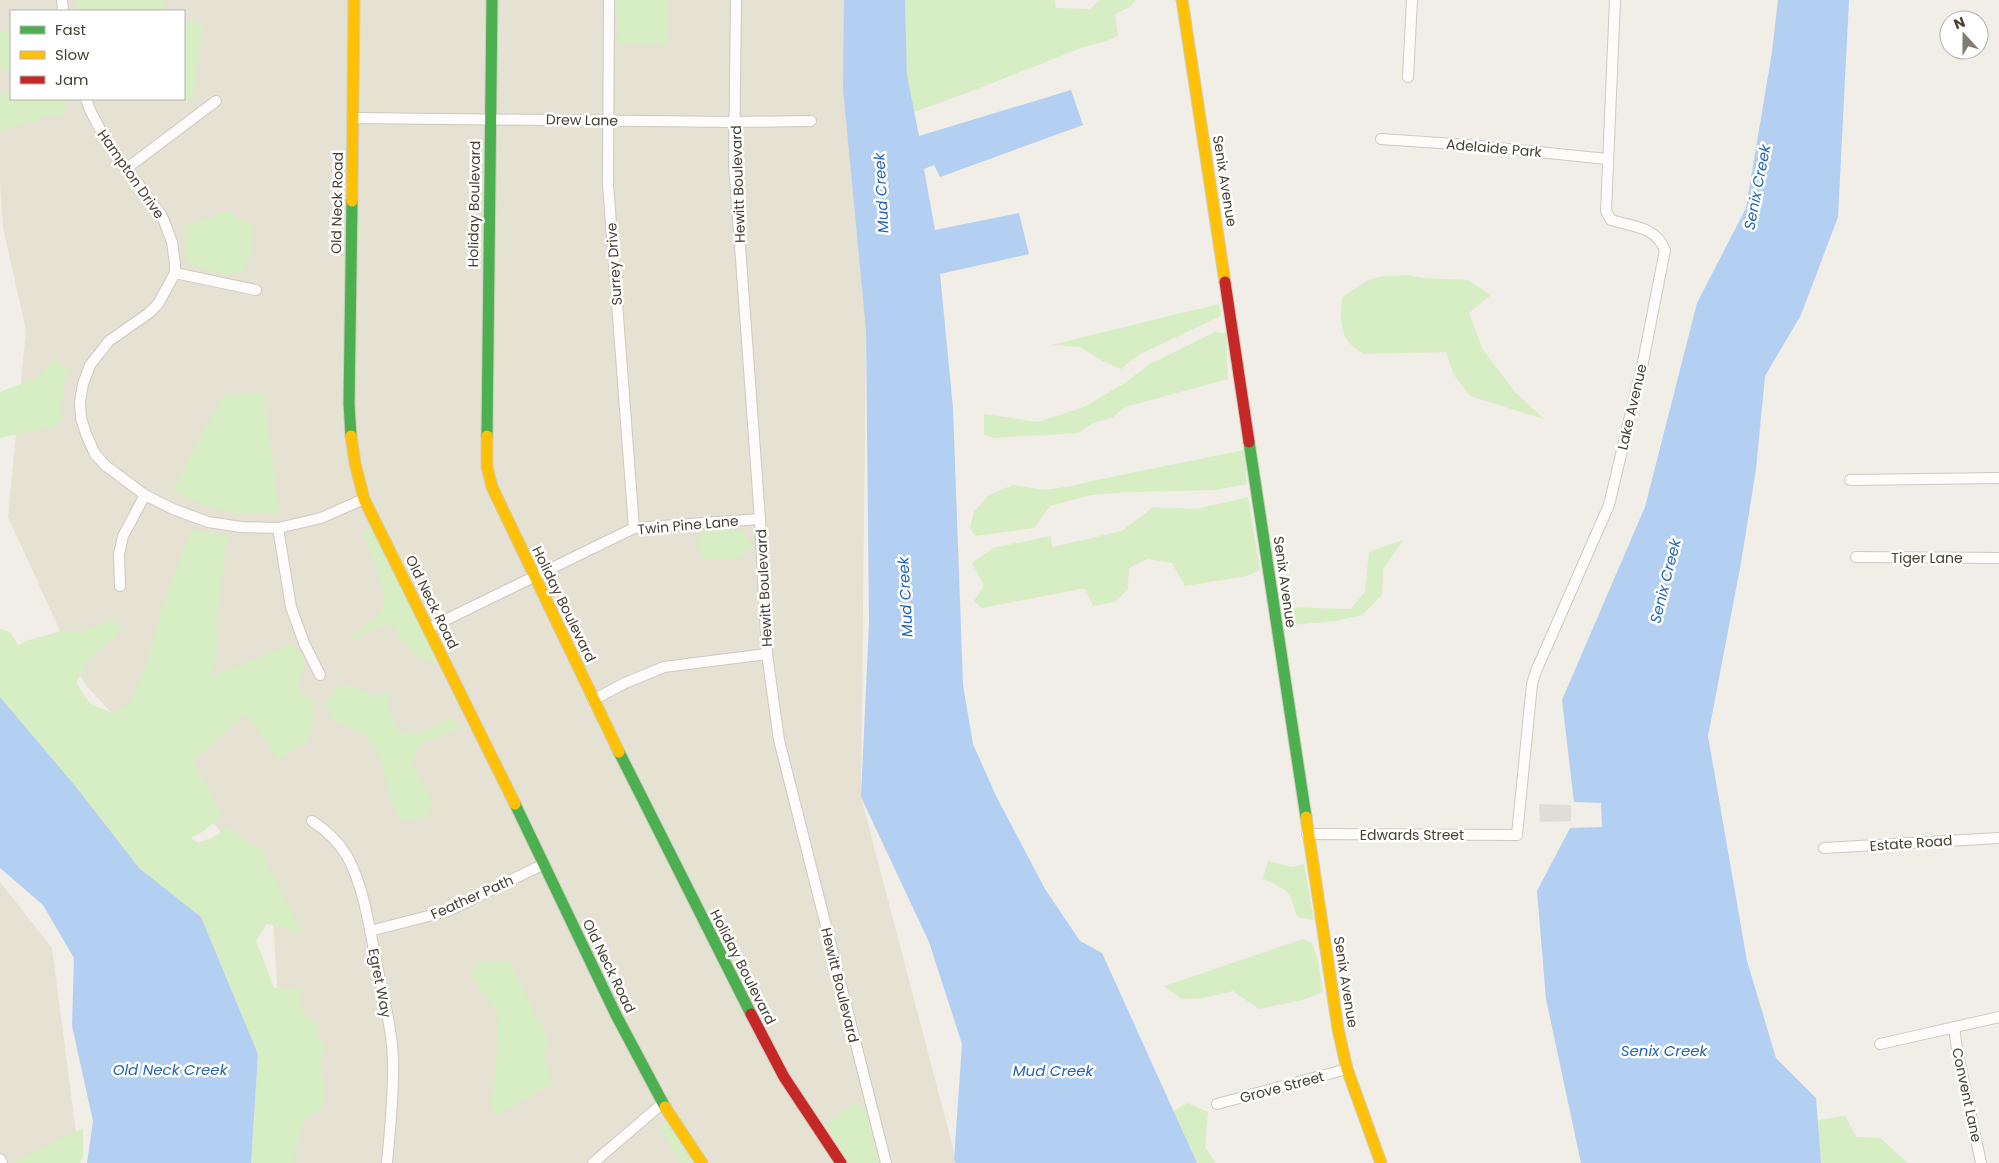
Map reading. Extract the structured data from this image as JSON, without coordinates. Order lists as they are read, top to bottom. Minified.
{"streets":{"street":["Drew Lane","Adelaide Park","Hampton Drive","Senix Avenue","Hewitt Boulevard","Old Neck Road","Holiday Boulevard","Surrey Drive","Lake Avenue","Twin Pine Lane","Tiger Lane","Edwards Street","Estate Road","Feather Path","Egret Way","Grove Street","Convent Lane"]},"crossings":[["Drew Lane","Hewitt Boulevard"],["Drew Lane","Old Neck Road"],["Drew Lane","Holiday Boulevard"],["Drew Lane","Surrey Drive"],["Adelaide Park","Lake Avenue"],["Senix Avenue","Edwards Street"],["Senix Avenue","Grove Street"],["Hewitt Boulevard","Twin Pine Lane"],["Old Neck Road","Twin Pine Lane"],["Old Neck Road","Feather Path"],["Holiday Boulevard","Twin Pine Lane"],["Surrey Drive","Twin Pine Lane"],["Lake Avenue","Edwards Street"],["Feather Path","Egret Way"]],"water":["Senix Creek","Mud Creek","Old Neck Creek"],"legend":["Fast","Slow","Jam"],"north":"top"}
